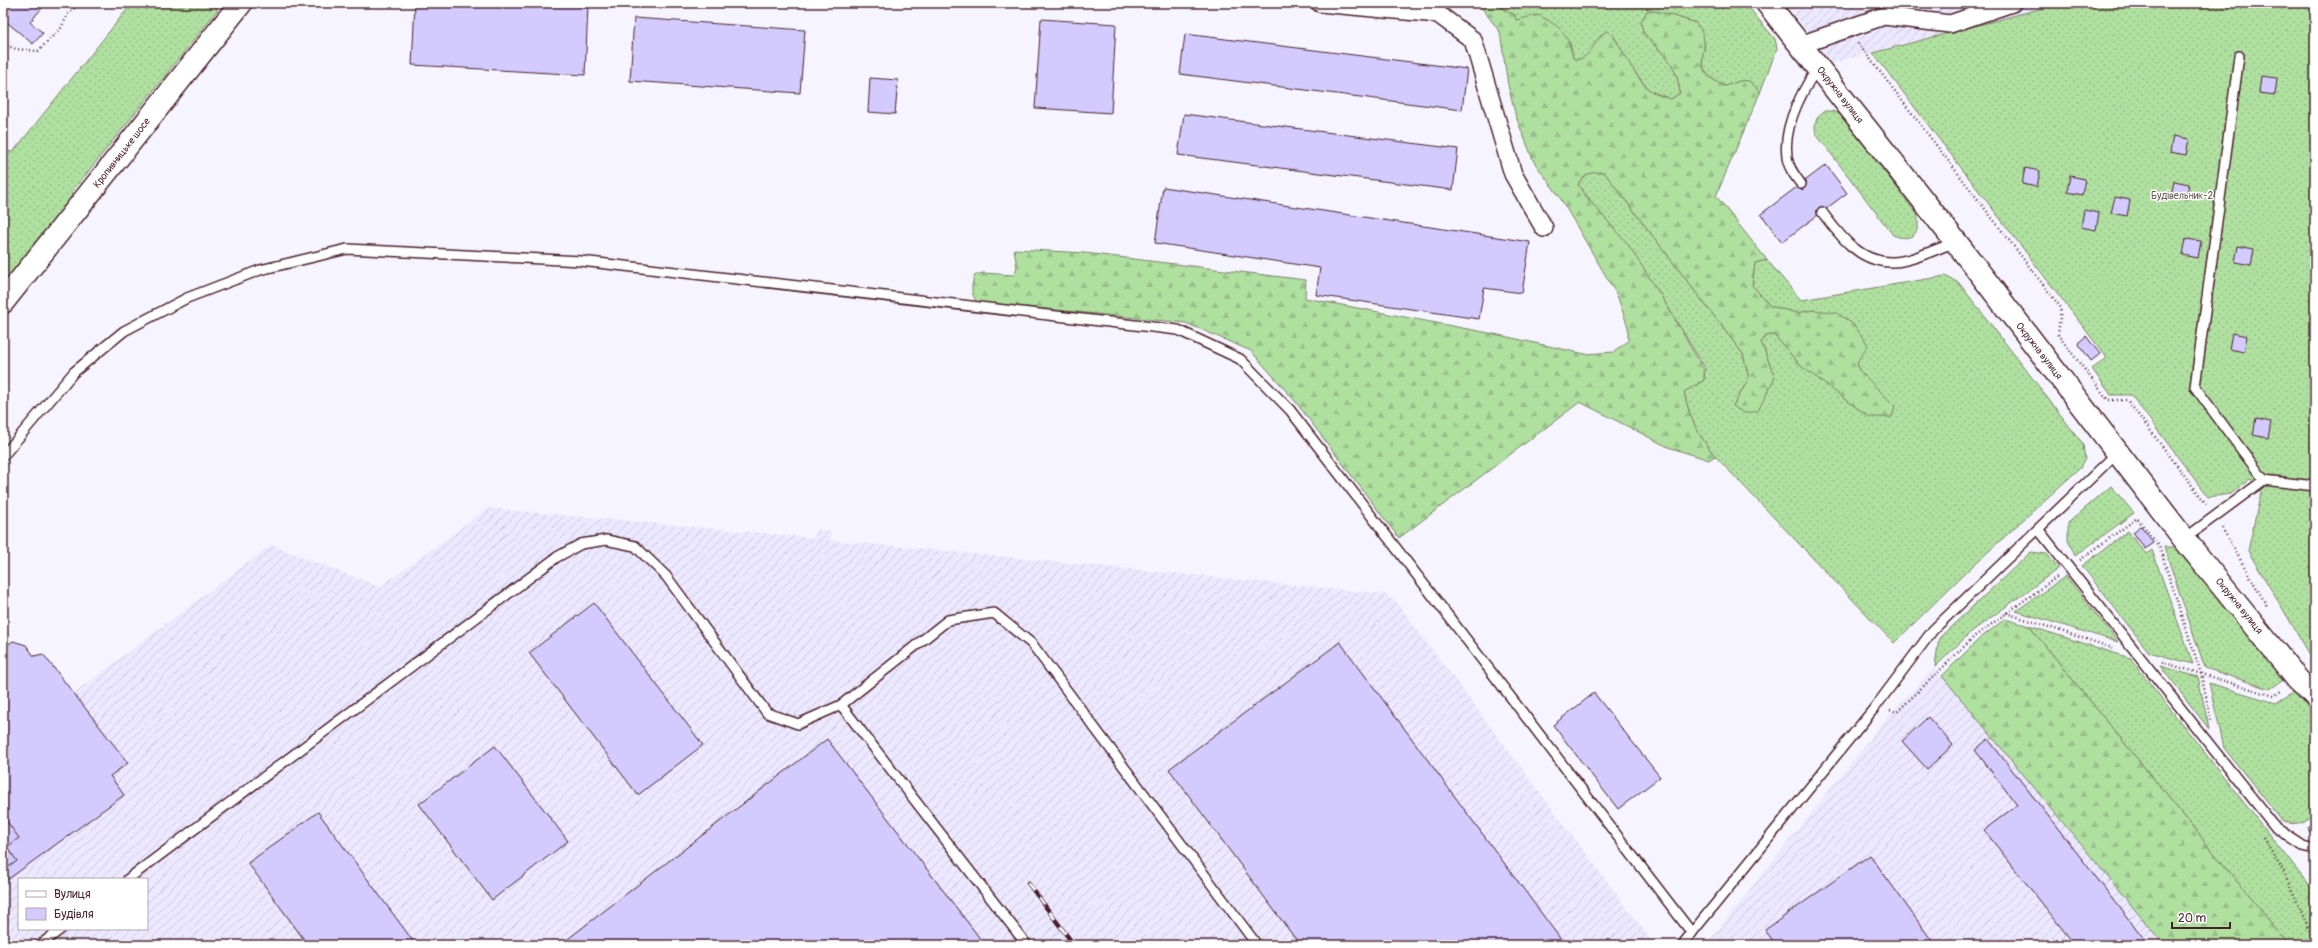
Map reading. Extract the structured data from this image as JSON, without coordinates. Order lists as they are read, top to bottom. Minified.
{"streets":{"main road":["Окружна вулиця","Кропивницьке шосе"]},"parks":["Будівельник-2"],"legend":["Вулиця","Будівля"],"scale_bar":"20 m"}
